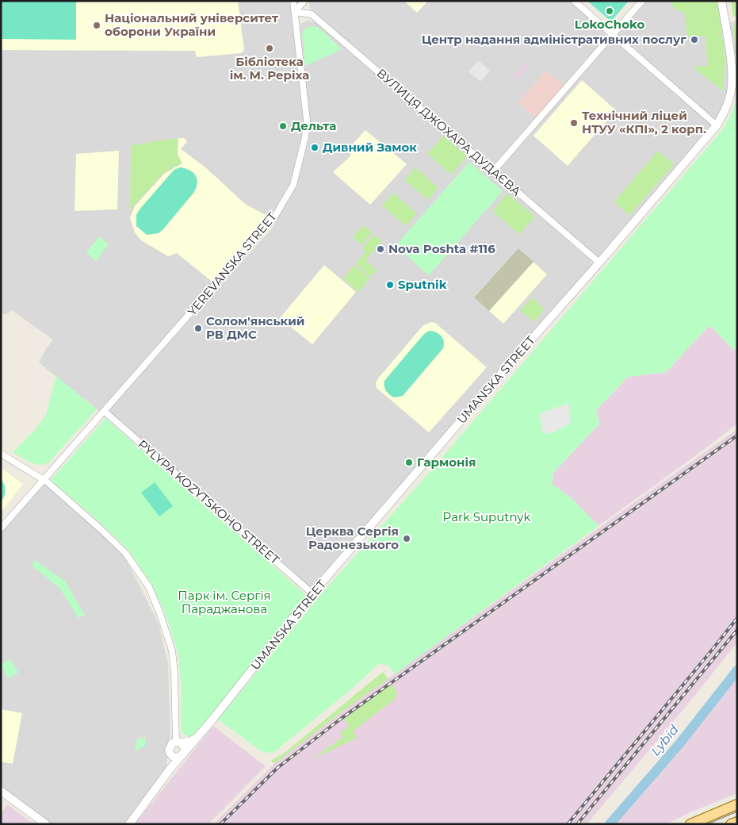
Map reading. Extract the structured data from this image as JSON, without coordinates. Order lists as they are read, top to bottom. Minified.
{"streets":{"street":["ВУЛИЦЯ ДЖОХАРА ДУДАЄВА","YEREVANSKA STREET","UMANSKA STREET","PYLYPA KOZYTSKOHO STREET"]},"crossings":[["ВУЛИЦЯ ДЖОХАРА ДУДАЄВА","YEREVANSKA STREET"],["ВУЛИЦЯ ДЖОХАРА ДУДАЄВА","UMANSKA STREET"],["YEREVANSKA STREET","PYLYPA KOZYTSKOHO STREET"],["UMANSKA STREET","PYLYPA KOZYTSKOHO STREET"]],"water":["Lybid"],"parks":["Park Suputnyk","Парк ім. Сергія Параджанова"],"places":["LokoChoko","Національний університет оборони України","Центр надання адміністративних послуг","Бібліотека ім. М. Реріха","Технічний ліцей НТУУ «КПІ», 2 корп.","Дельта","Дивний Замок","Nova Poshta #116","Sputnik","Солом'янський РВ ДМС","Гармонія","Церква Сергія Радонезького"]}
